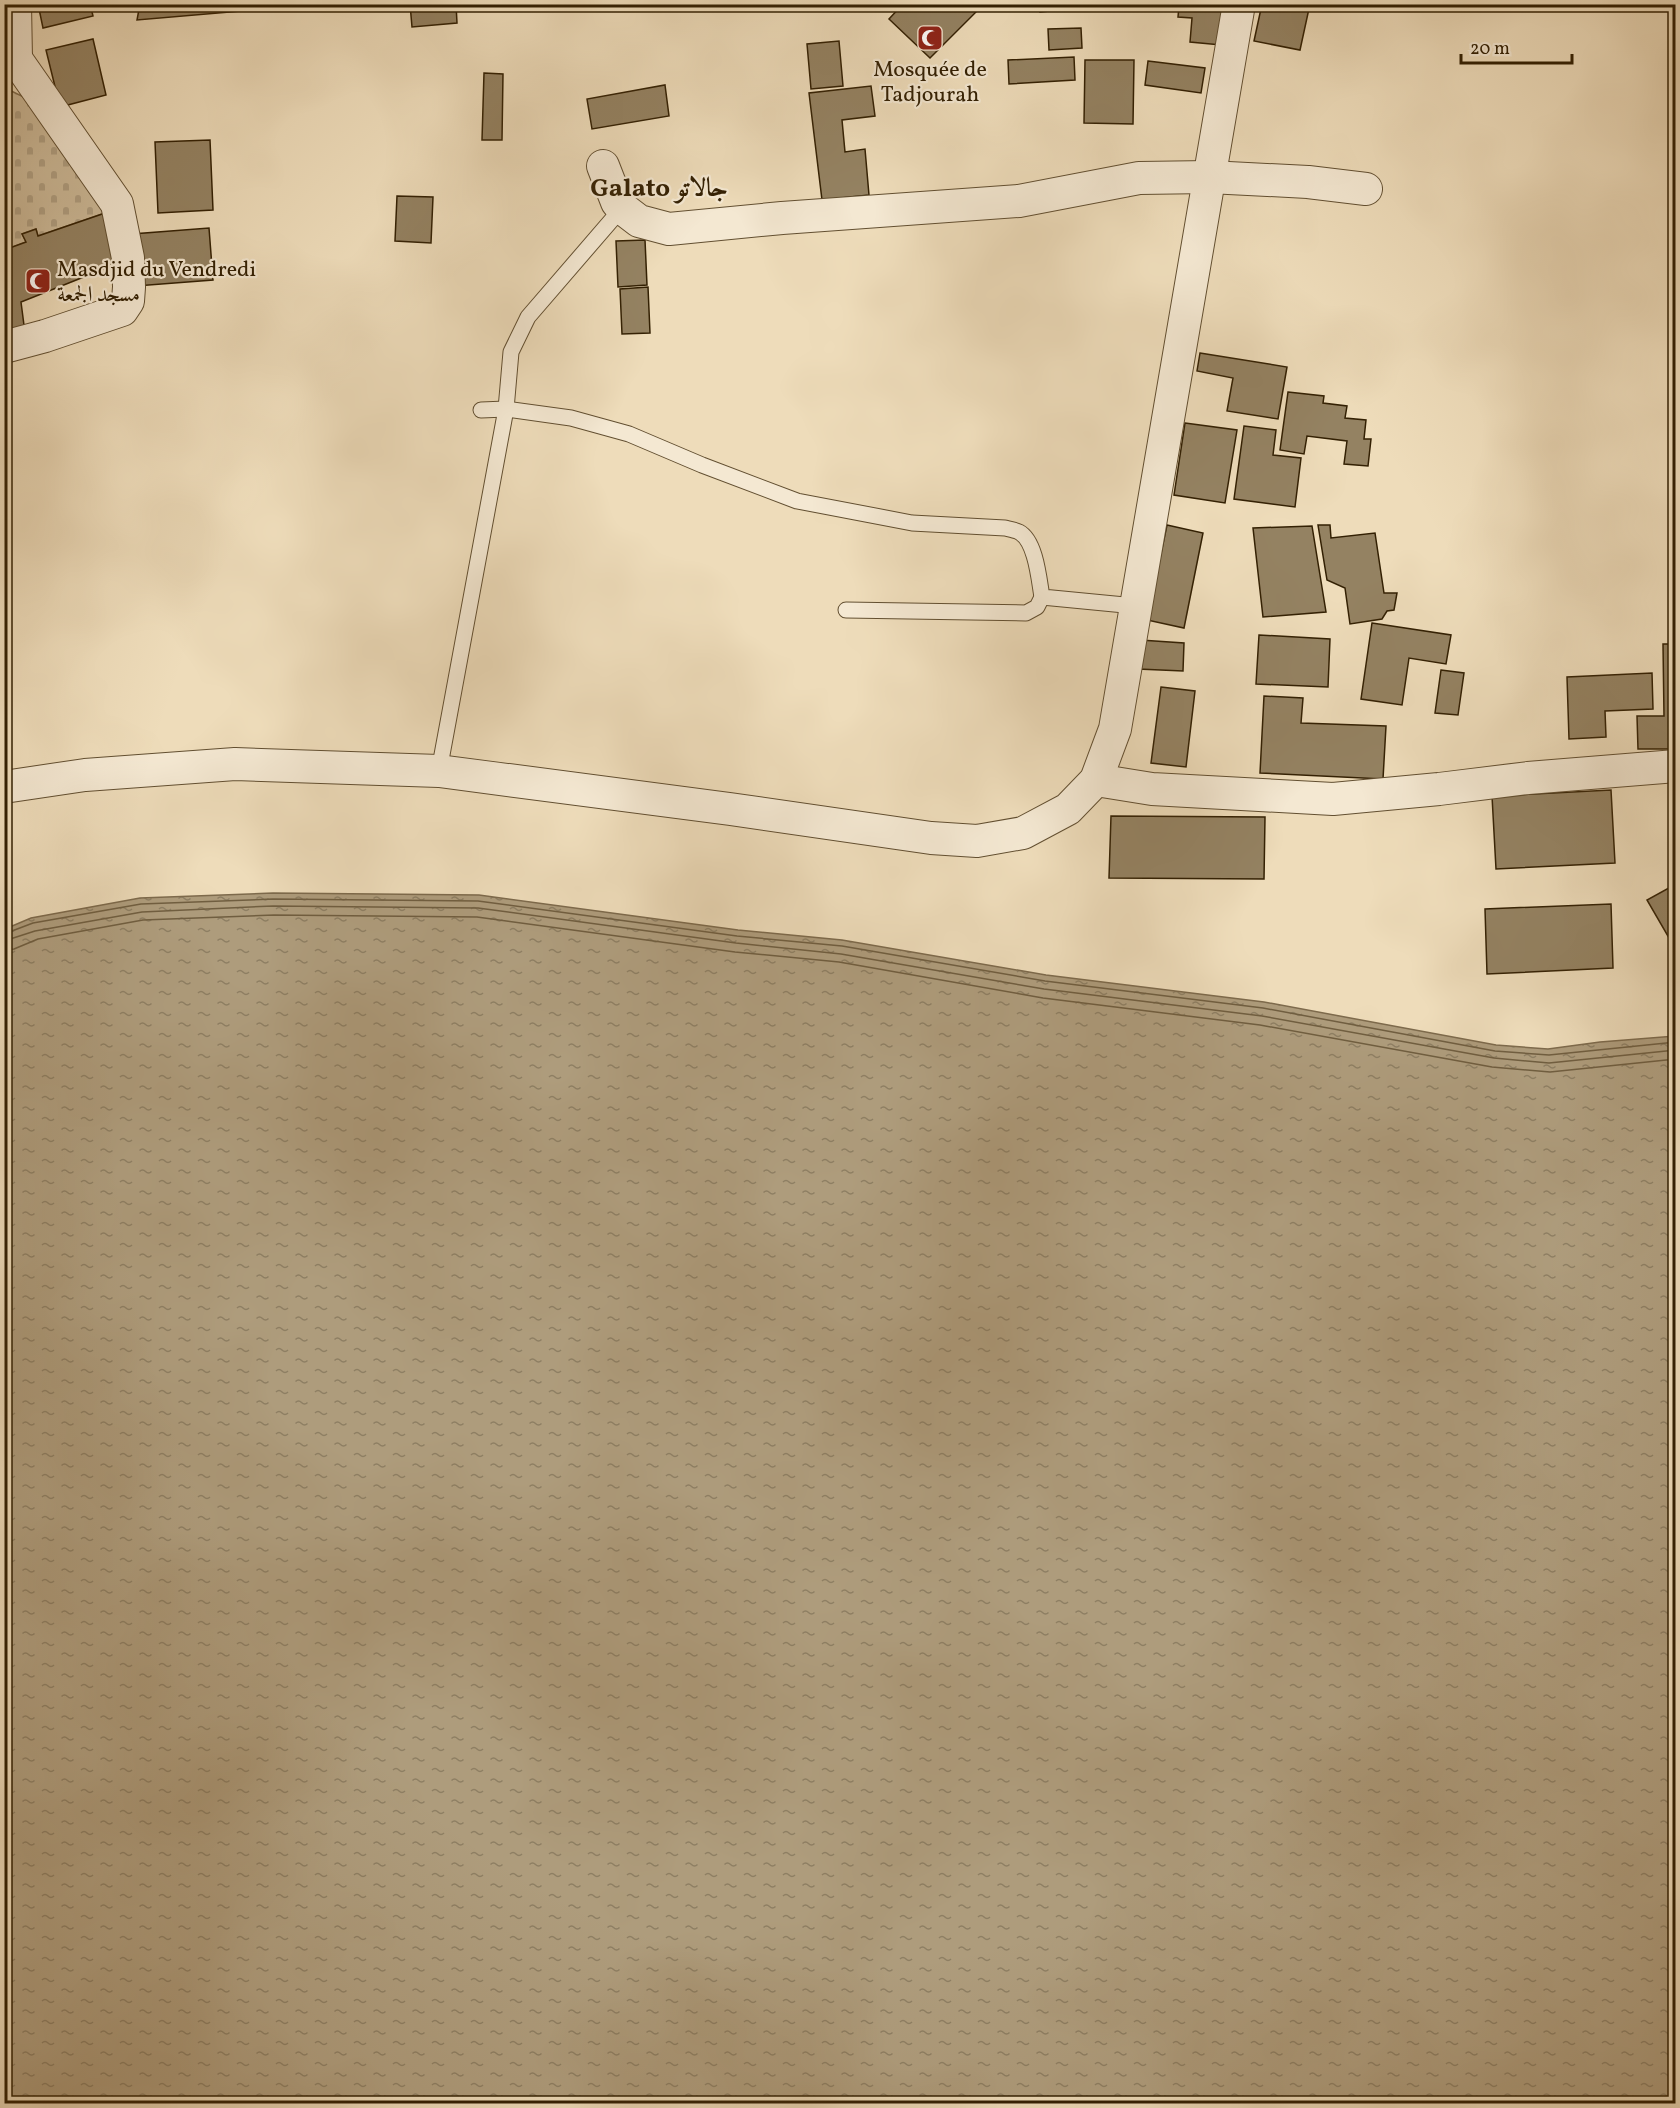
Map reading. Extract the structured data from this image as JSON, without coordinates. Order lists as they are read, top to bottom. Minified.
{"districts":["Galato جالاتو"],"places":{"mosque":["Mosquée de Tadjourah","Masdjid du Vendredi مسجد الجمعة"]},"scale_bar":"20 m"}
